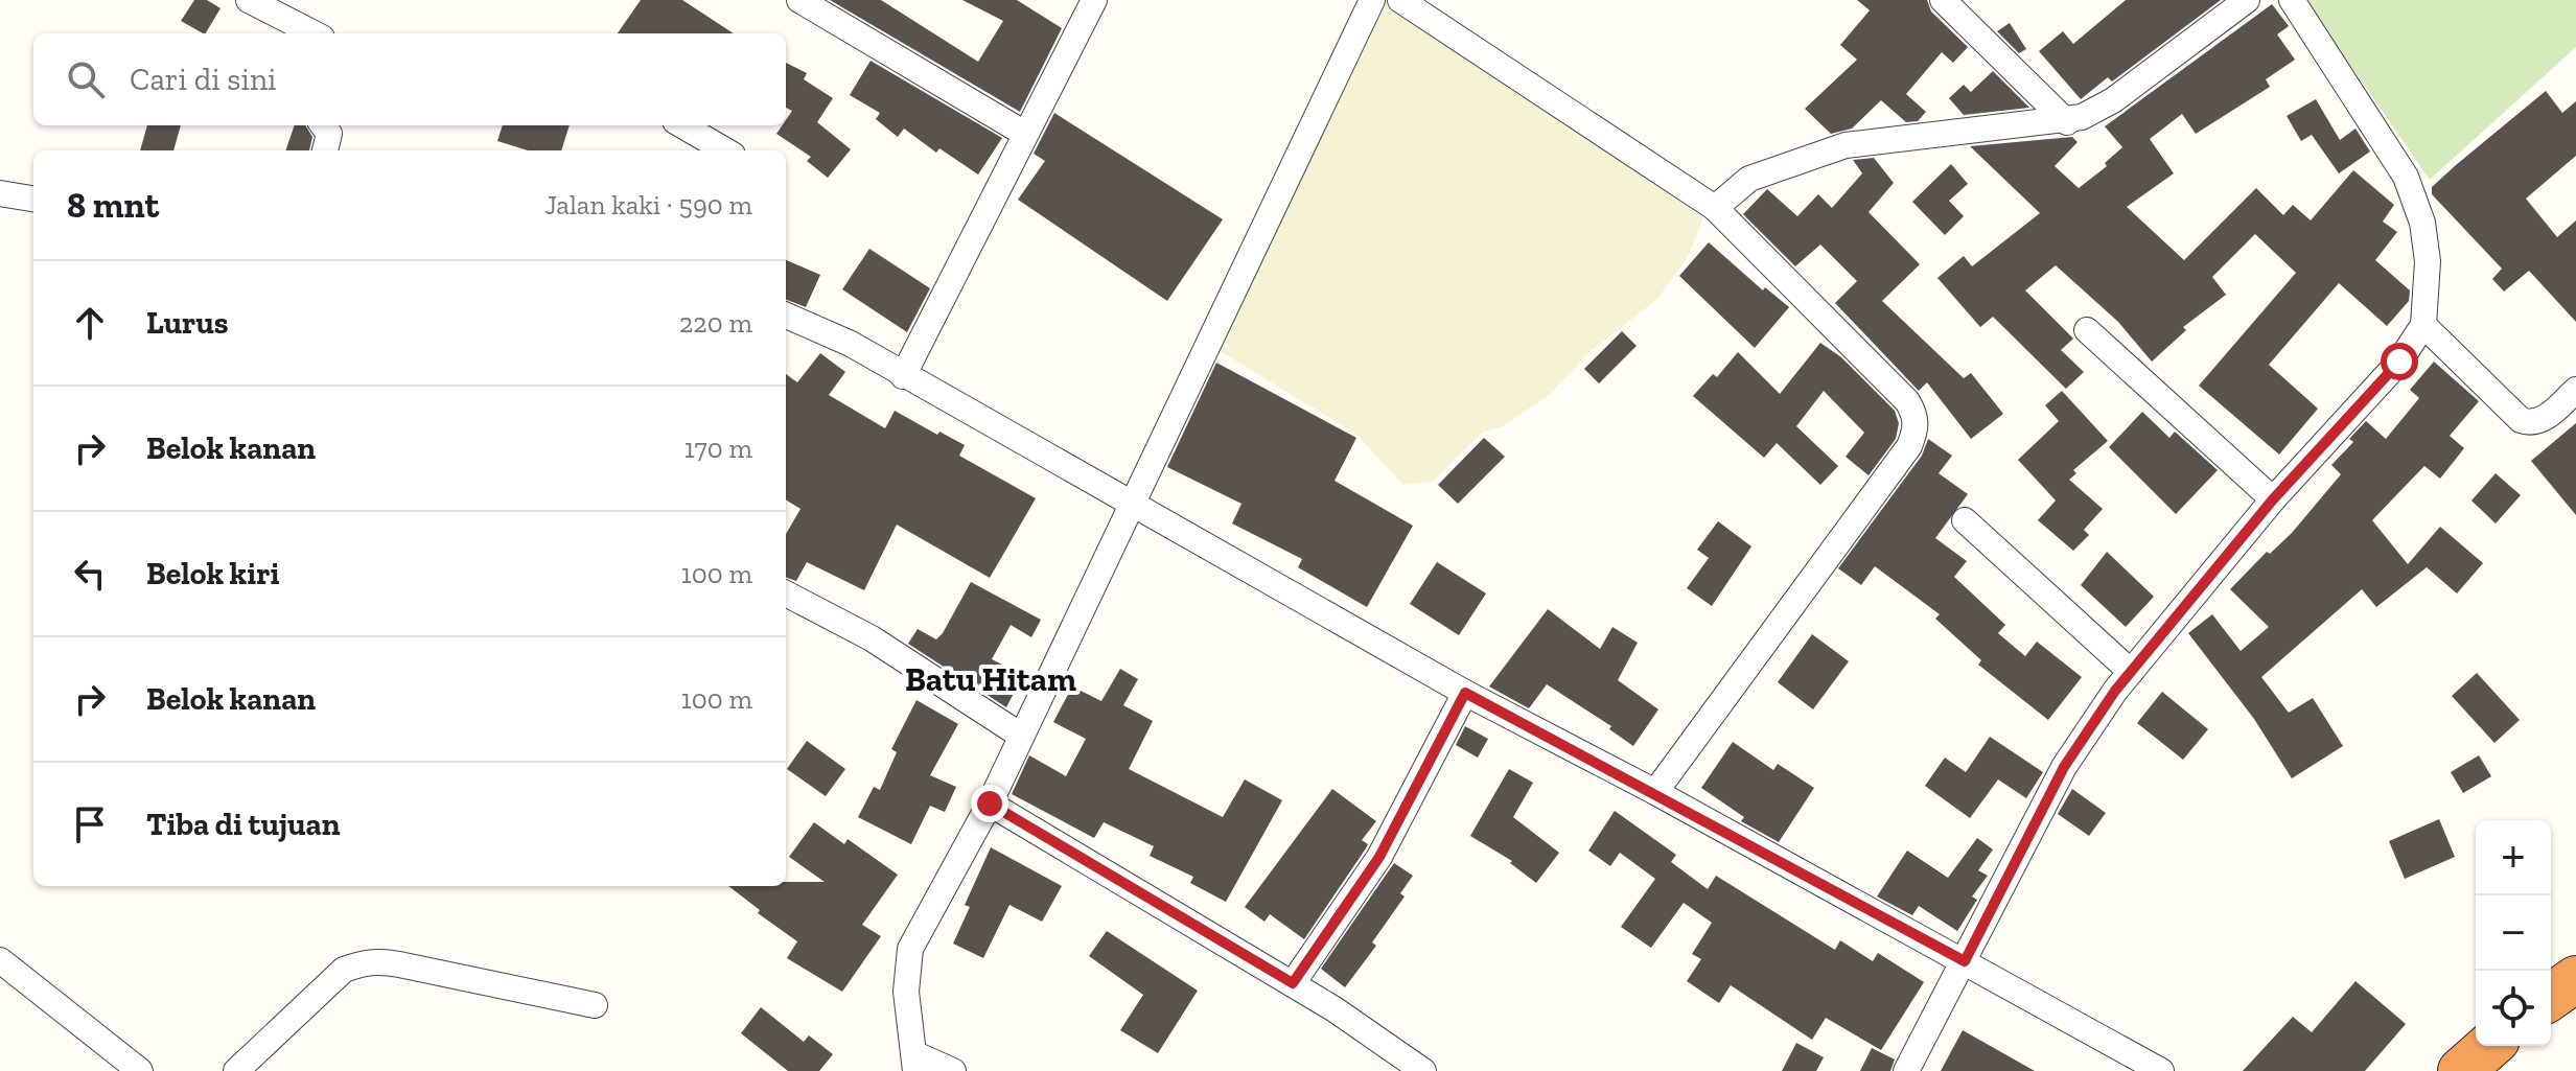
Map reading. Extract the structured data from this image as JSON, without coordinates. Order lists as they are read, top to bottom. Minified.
{"districts":["Batu Hitam"],"page":{"search":"Cari di sini","heading":["8 mnt","Jalan kaki · 590 m"],"list":[["Lurus","220 m"],["Belok kanan","170 m"],["Belok kiri","100 m"],["Belok kanan","100 m"],"Tiba di tujuan"],"map_buttons":["+","−"]}}
